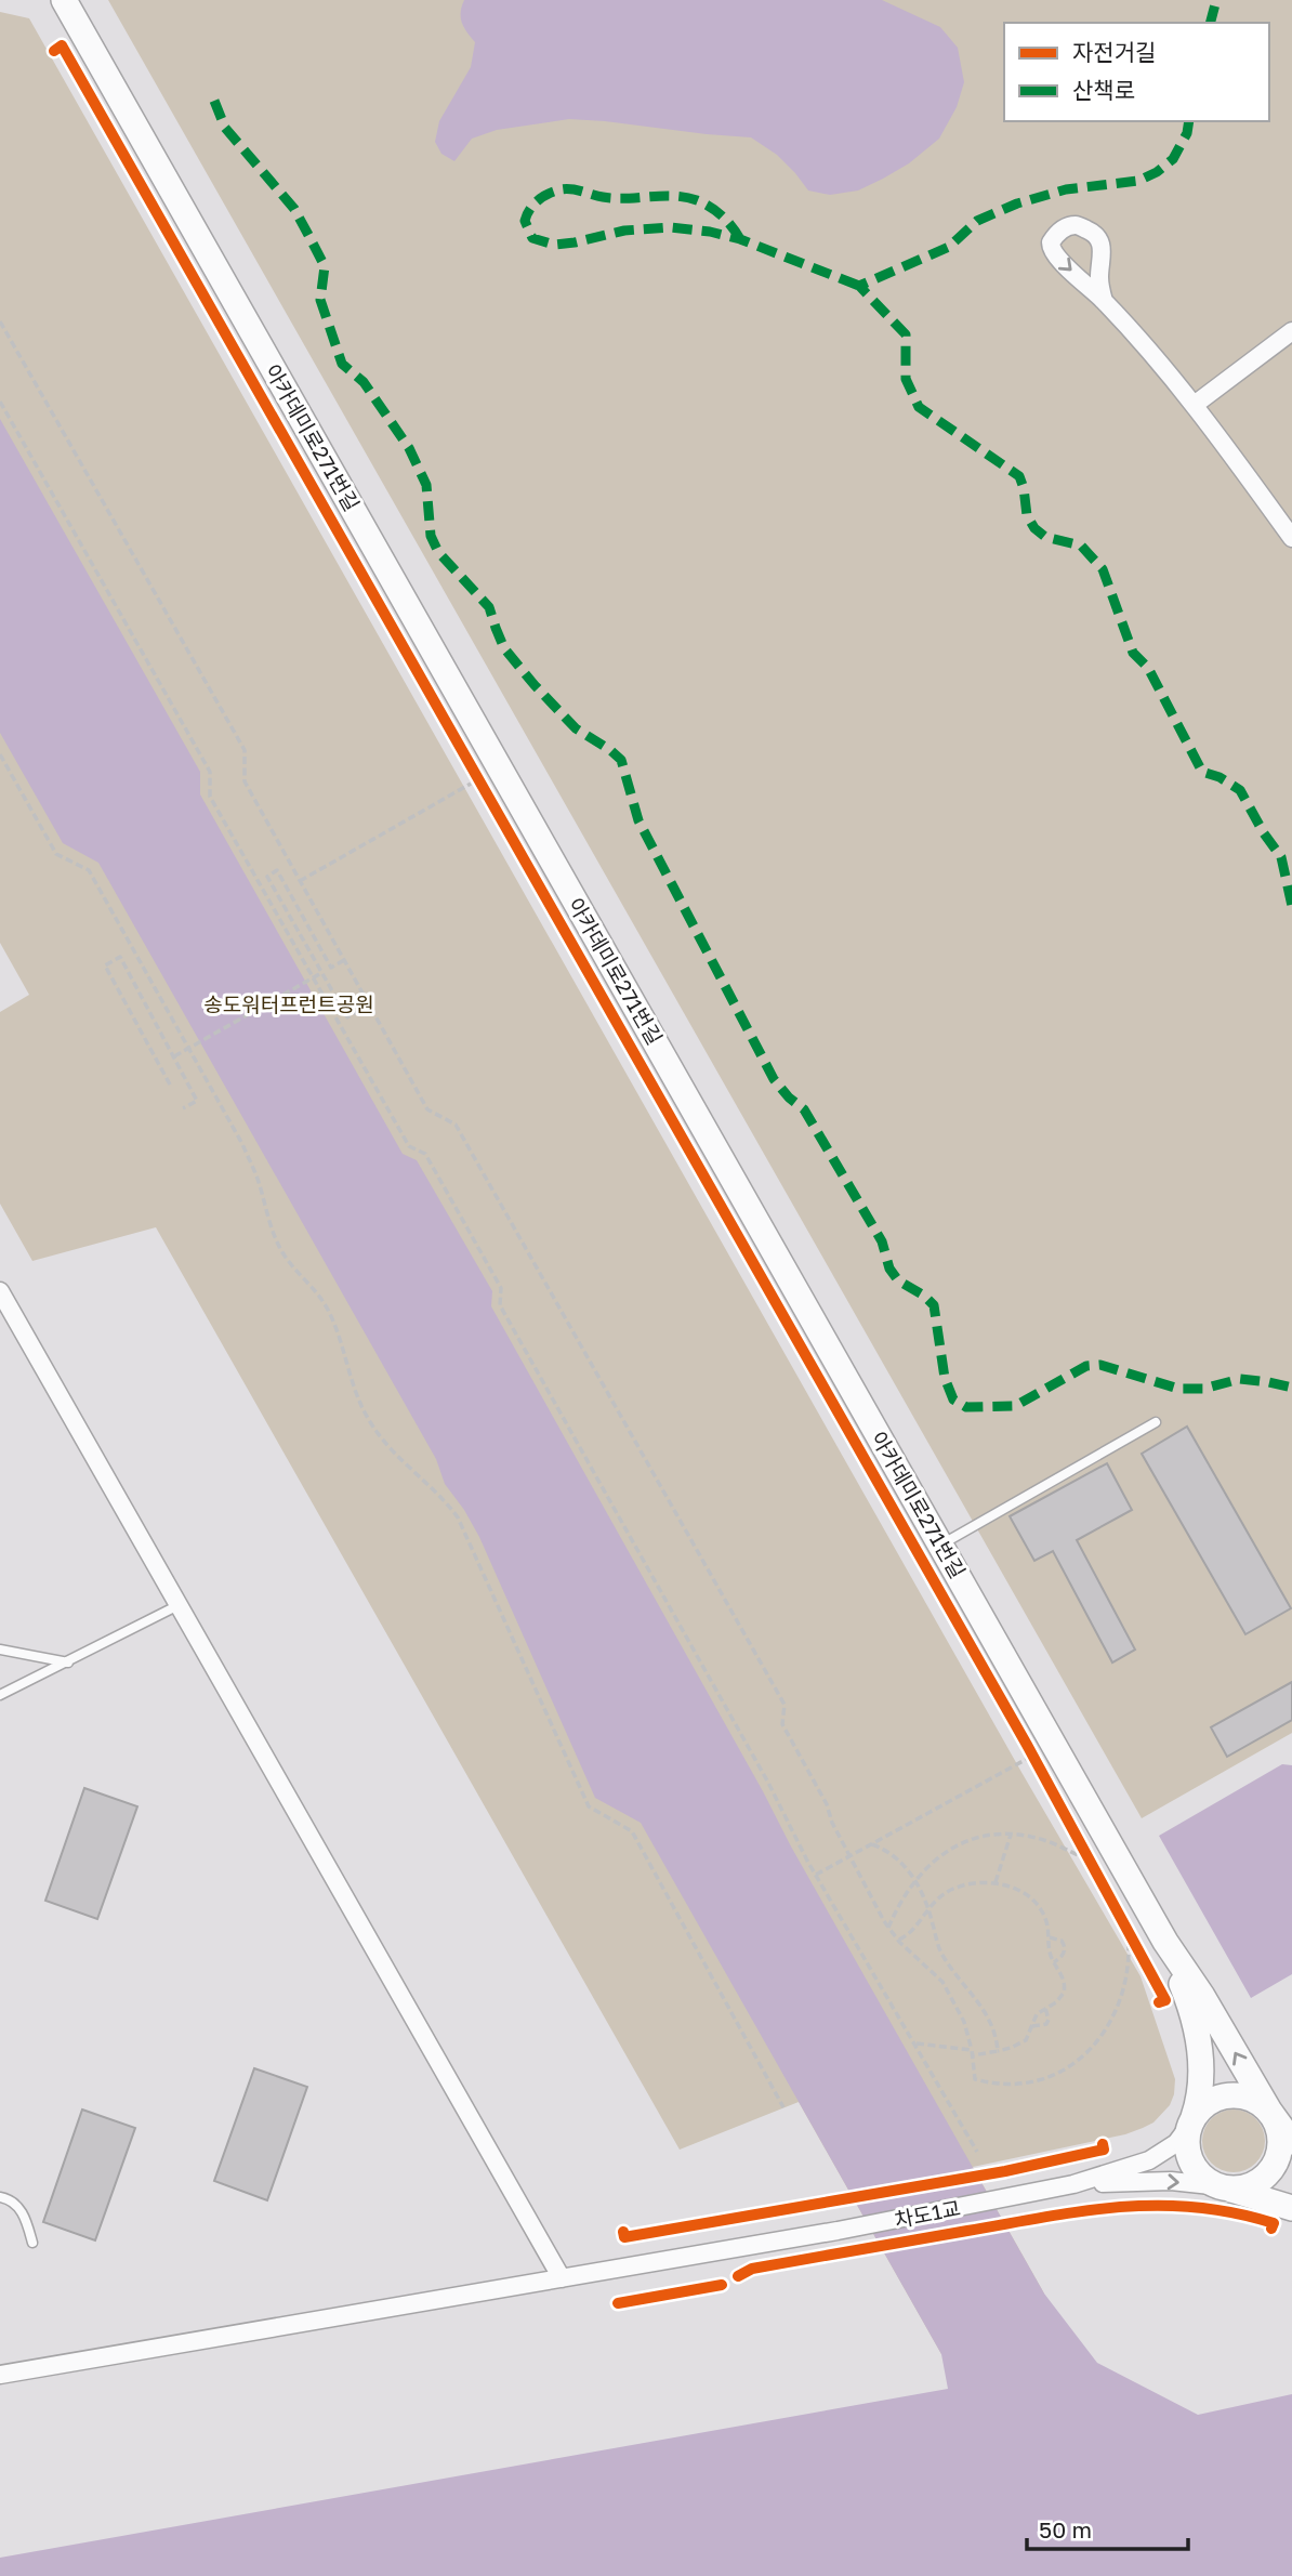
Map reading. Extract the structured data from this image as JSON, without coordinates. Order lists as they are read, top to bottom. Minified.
{"streets":{"street":["아카데미로271번길","차도1교"]},"parks":["송도워터프런트공원"],"legend":["자전거길","산책로"],"scale_bar":"50 m"}
